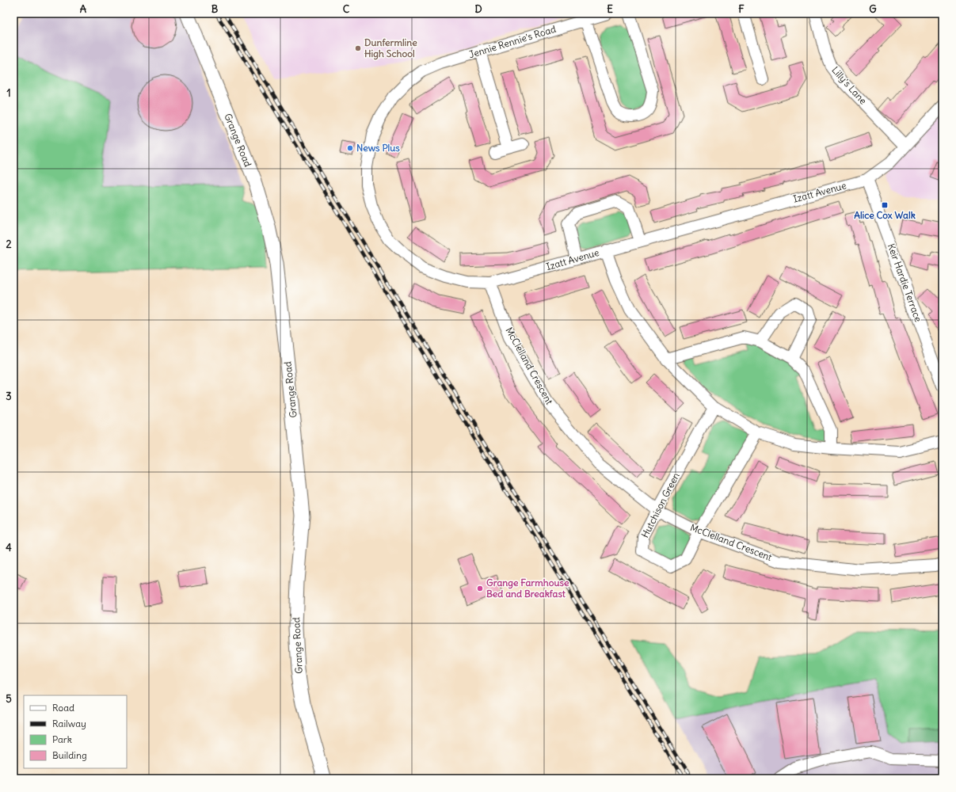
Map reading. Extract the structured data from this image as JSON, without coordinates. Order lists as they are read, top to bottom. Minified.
{"streets":{"street":["Jennie Rennie's Road","Lilly's Lane","Grange Road","Izatt Avenue","Keir Hardie Terrace","McClelland Crescent","Hutchison Green"]},"crossings":[["Jennie Rennie's Road","Izatt Avenue"],["Lilly's Lane","Izatt Avenue"],["Izatt Avenue","Keir Hardie Terrace"],["Izatt Avenue","McClelland Crescent"],["McClelland Crescent","Hutchison Green"]],"places":{"other":["Dunfermline High School","News Plus","Grange Farmhouse Bed and Breakfast"],"transit":["Alice Cox Walk"]},"legend":["Road","Railway","Park","Building"],"grid":{"columns":["A","B","C","D","E","F","G"],"rows":["1","2","3","4","5"]}}
